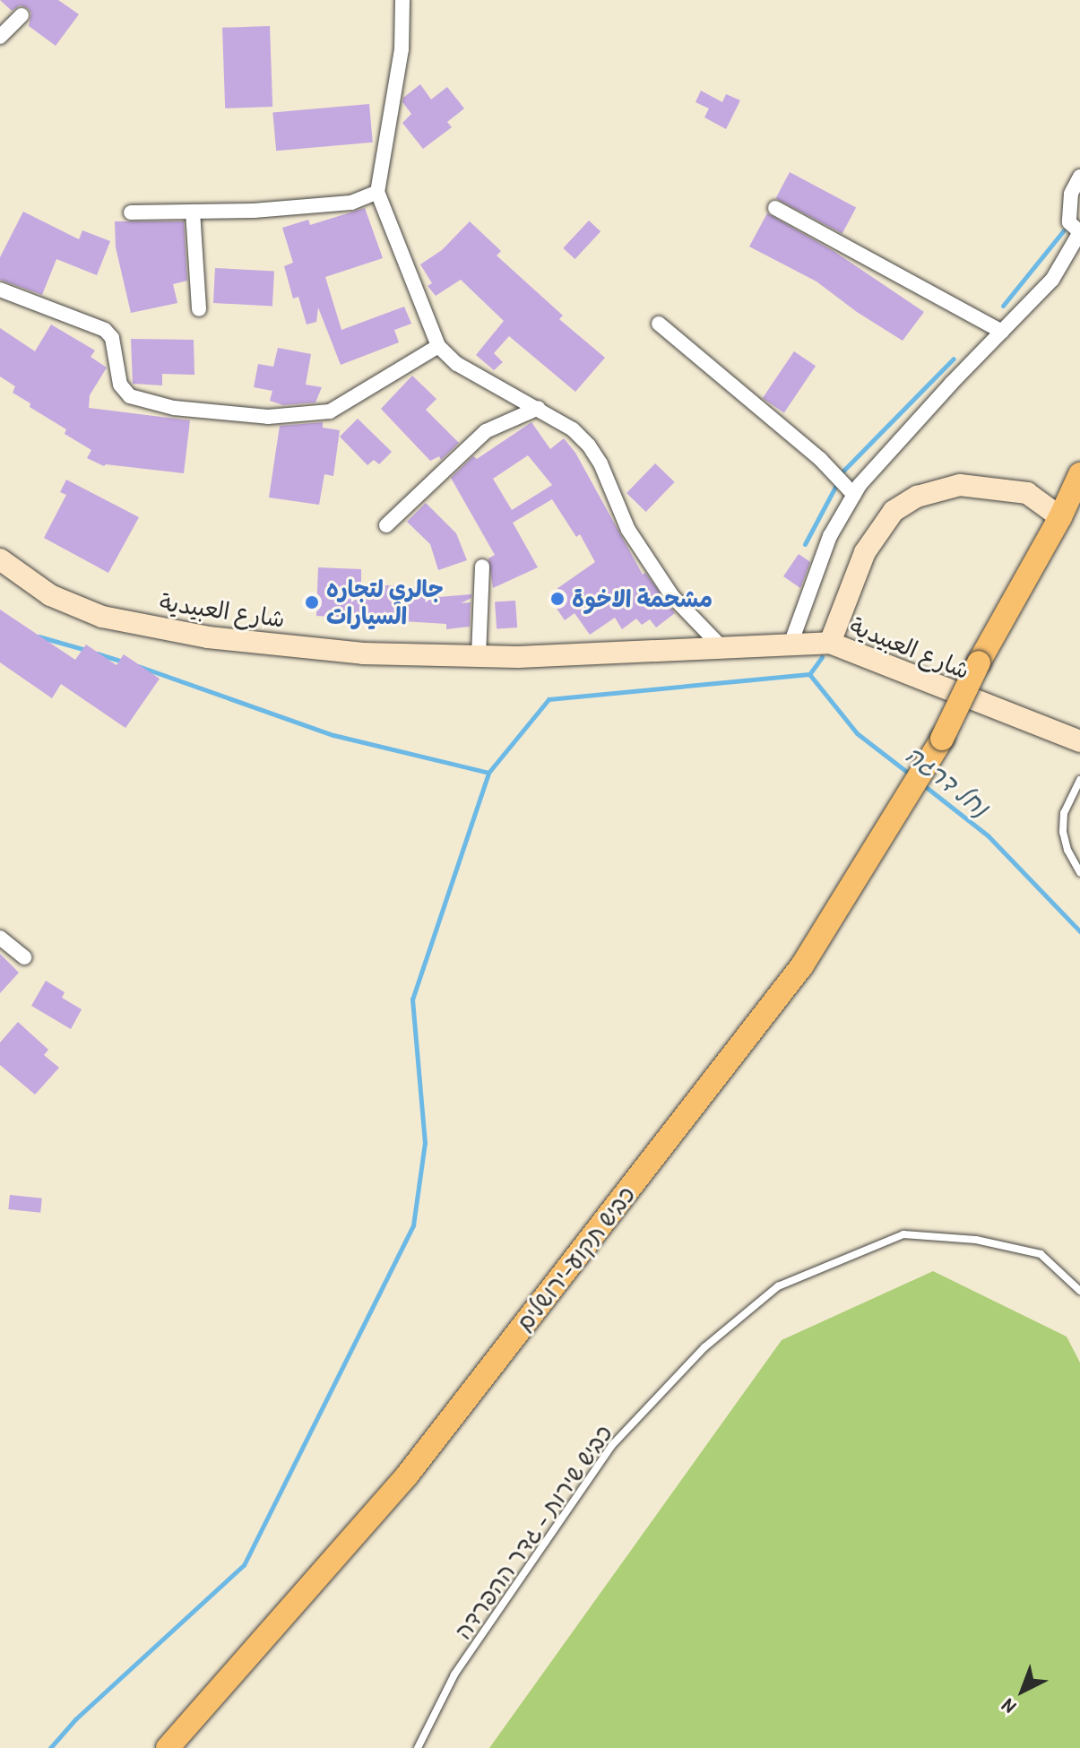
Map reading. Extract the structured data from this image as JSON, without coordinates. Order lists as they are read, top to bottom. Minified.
{"streets":{"main road":["شارع العبيدية","כביש תקוע–ירושלים"],"lane":["כביש שירות - גדר ההפרדה"]},"water":["נחל דרגה"],"places":["مشحمة الاخوة","جالري لتجاره السيارات"],"north":"bottom left"}
